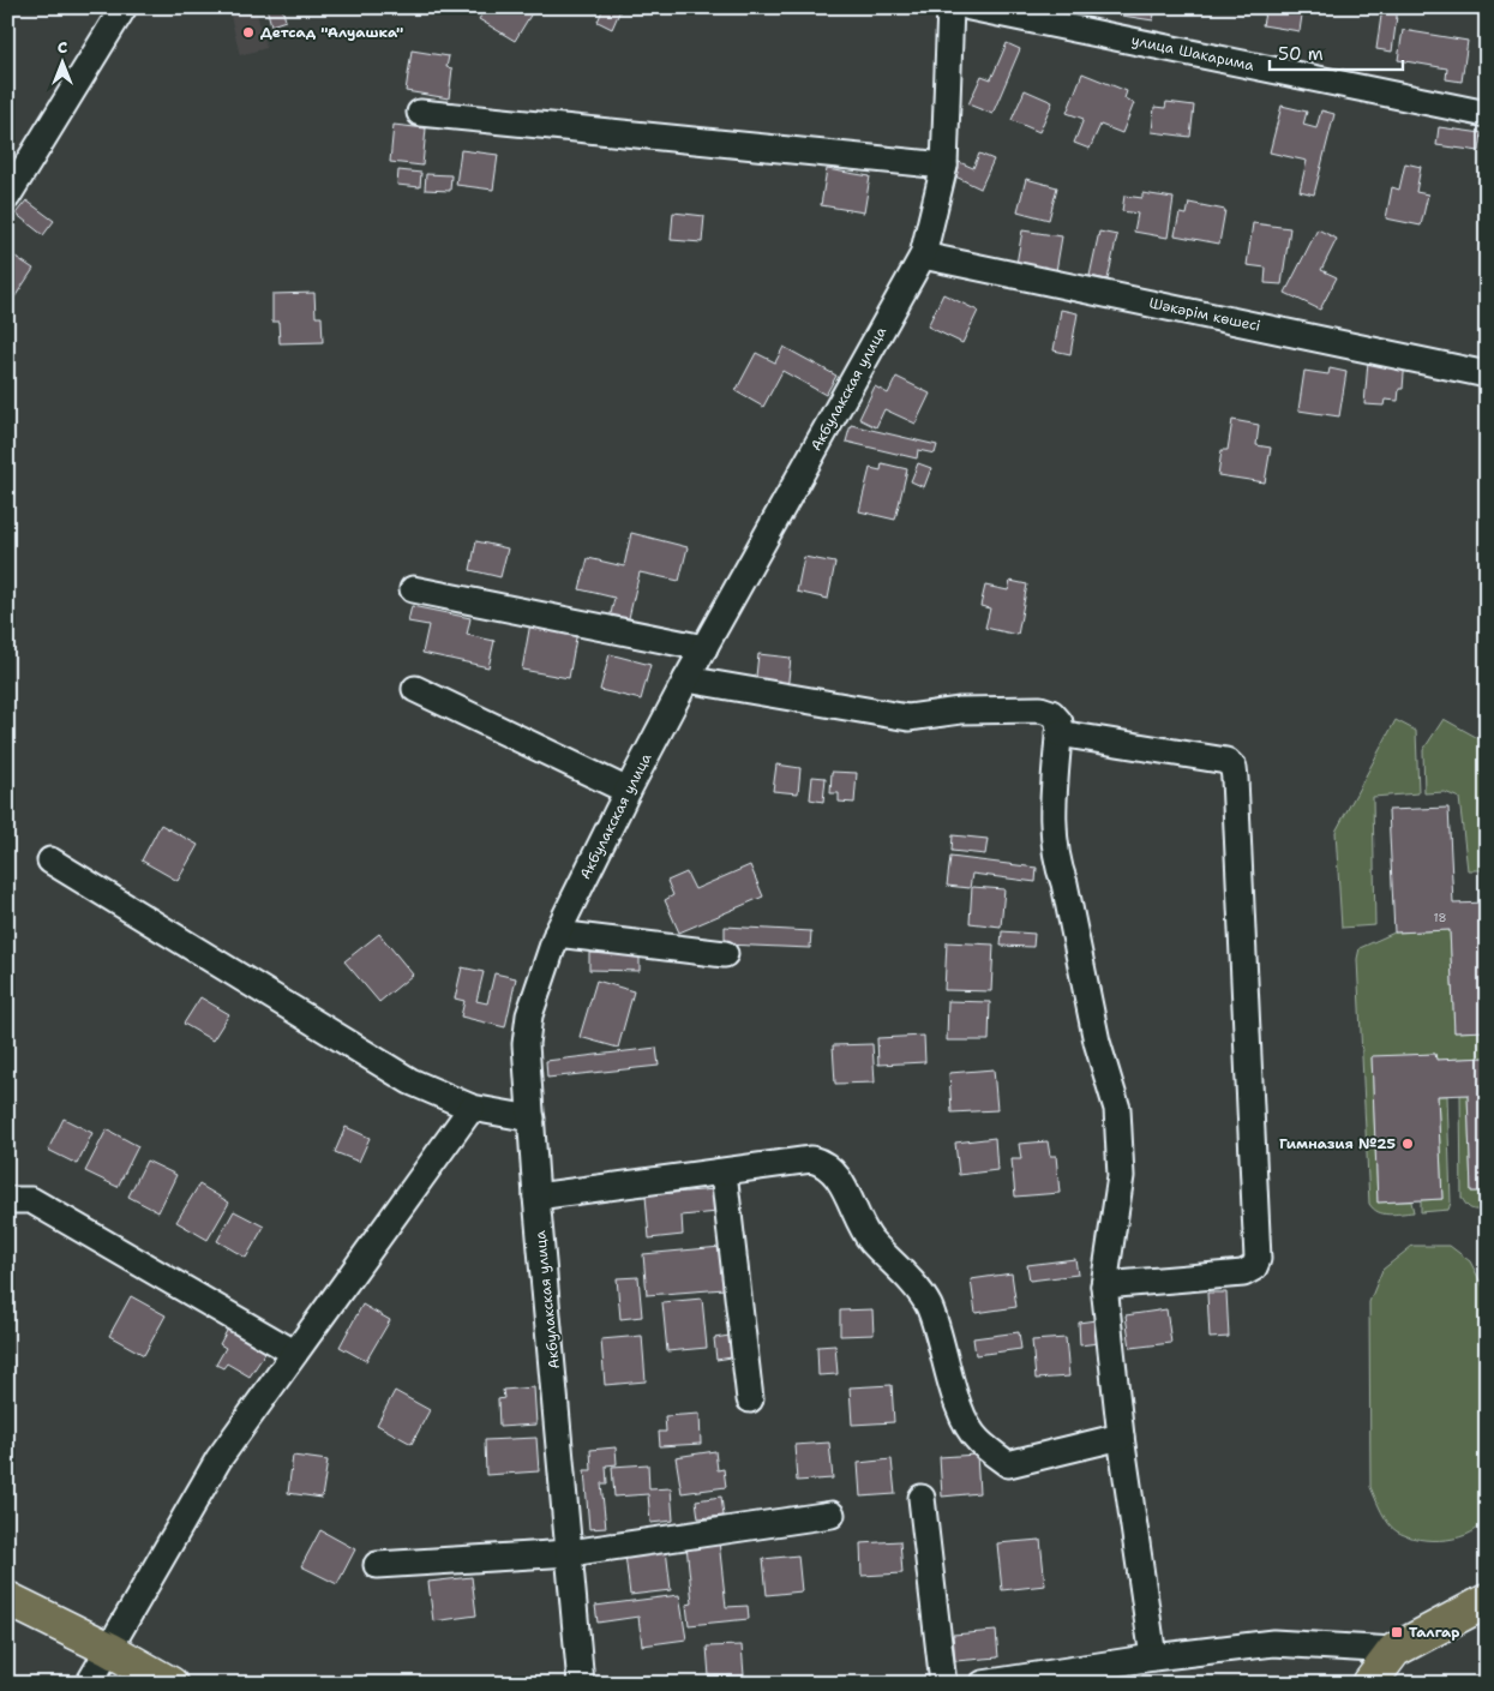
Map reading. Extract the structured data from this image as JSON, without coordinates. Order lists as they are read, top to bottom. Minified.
{"streets":{"street":["улица Шакарима","Шәкәрім көшесі","Акбулакская улица"]},"crossings":[["Шәкәрім көшесі","Акбулакская улица"]],"places":{"other":["Детсад \"Алуашка\"","Гимназия №25"],"transit":["Талгар"]},"house_numbers":["18"],"scale_bar":"50 m","north":"top"}
